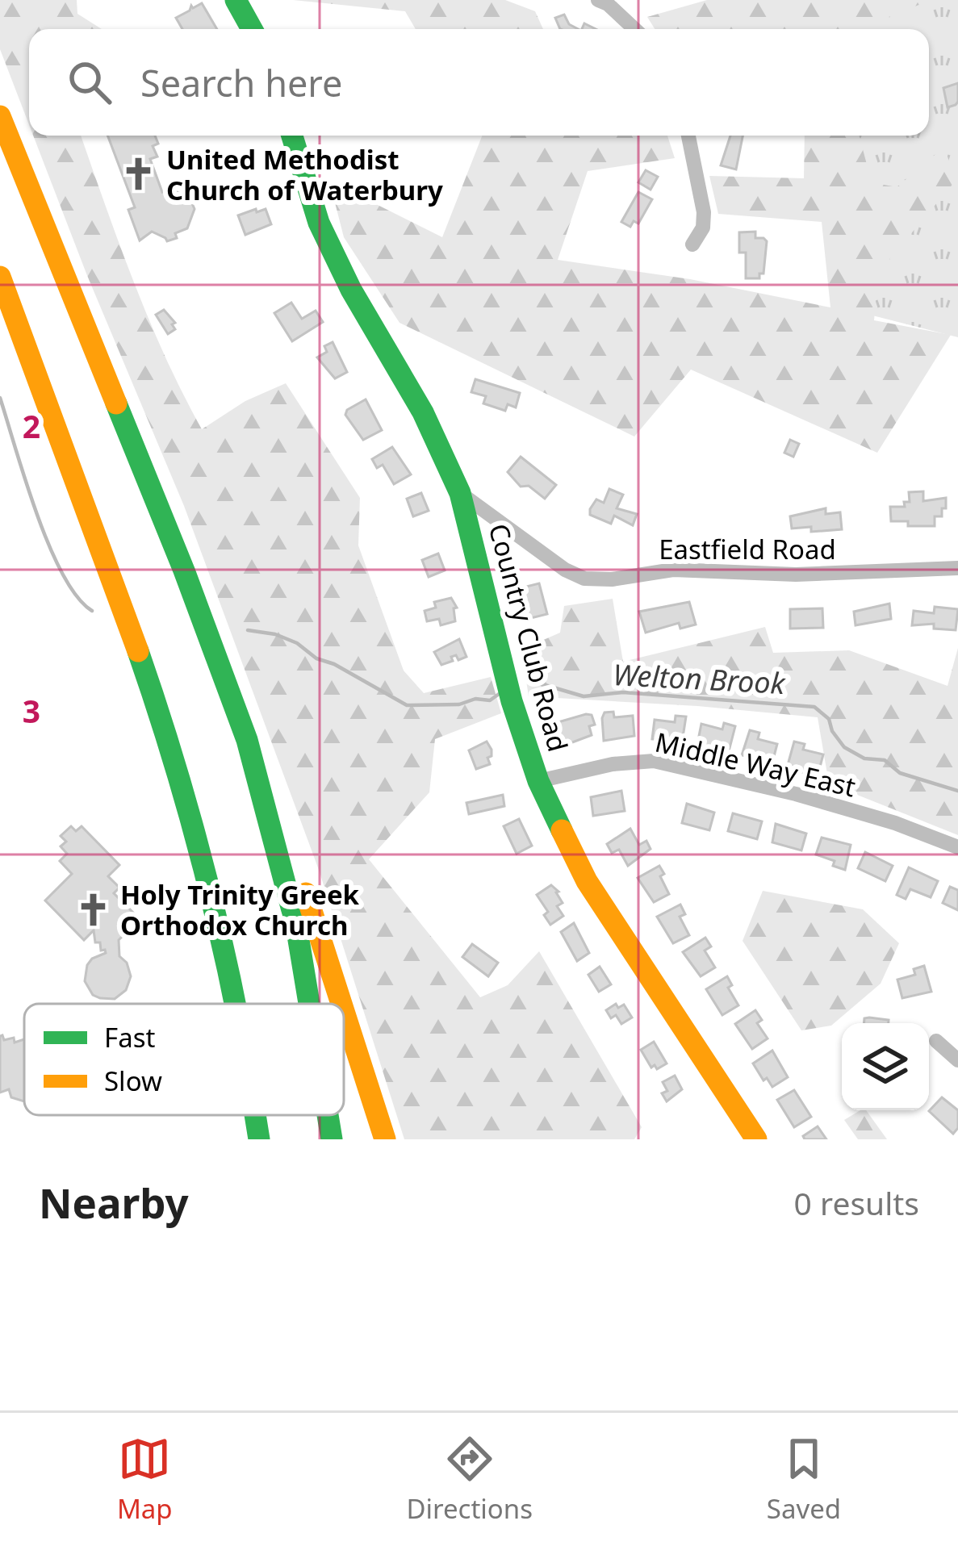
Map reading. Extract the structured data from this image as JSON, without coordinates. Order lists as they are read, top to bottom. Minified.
{"streets":{"main road":["Country Club Road"],"street":["Eastfield Road","Middle Way East"]},"crossings":[["Eastfield Road","Country Club Road"],["Country Club Road","Middle Way East"]],"water":["Welton Brook"],"places":{"church":["United Methodist Church of Waterbury","Holy Trinity Greek Orthodox Church"]},"legend":["Fast","Slow"],"page":{"search":"Search here","heading":["Nearby","0 results"],"nav":["Map","Directions","Saved"]},"grid":{"rows":["2","3"]}}
